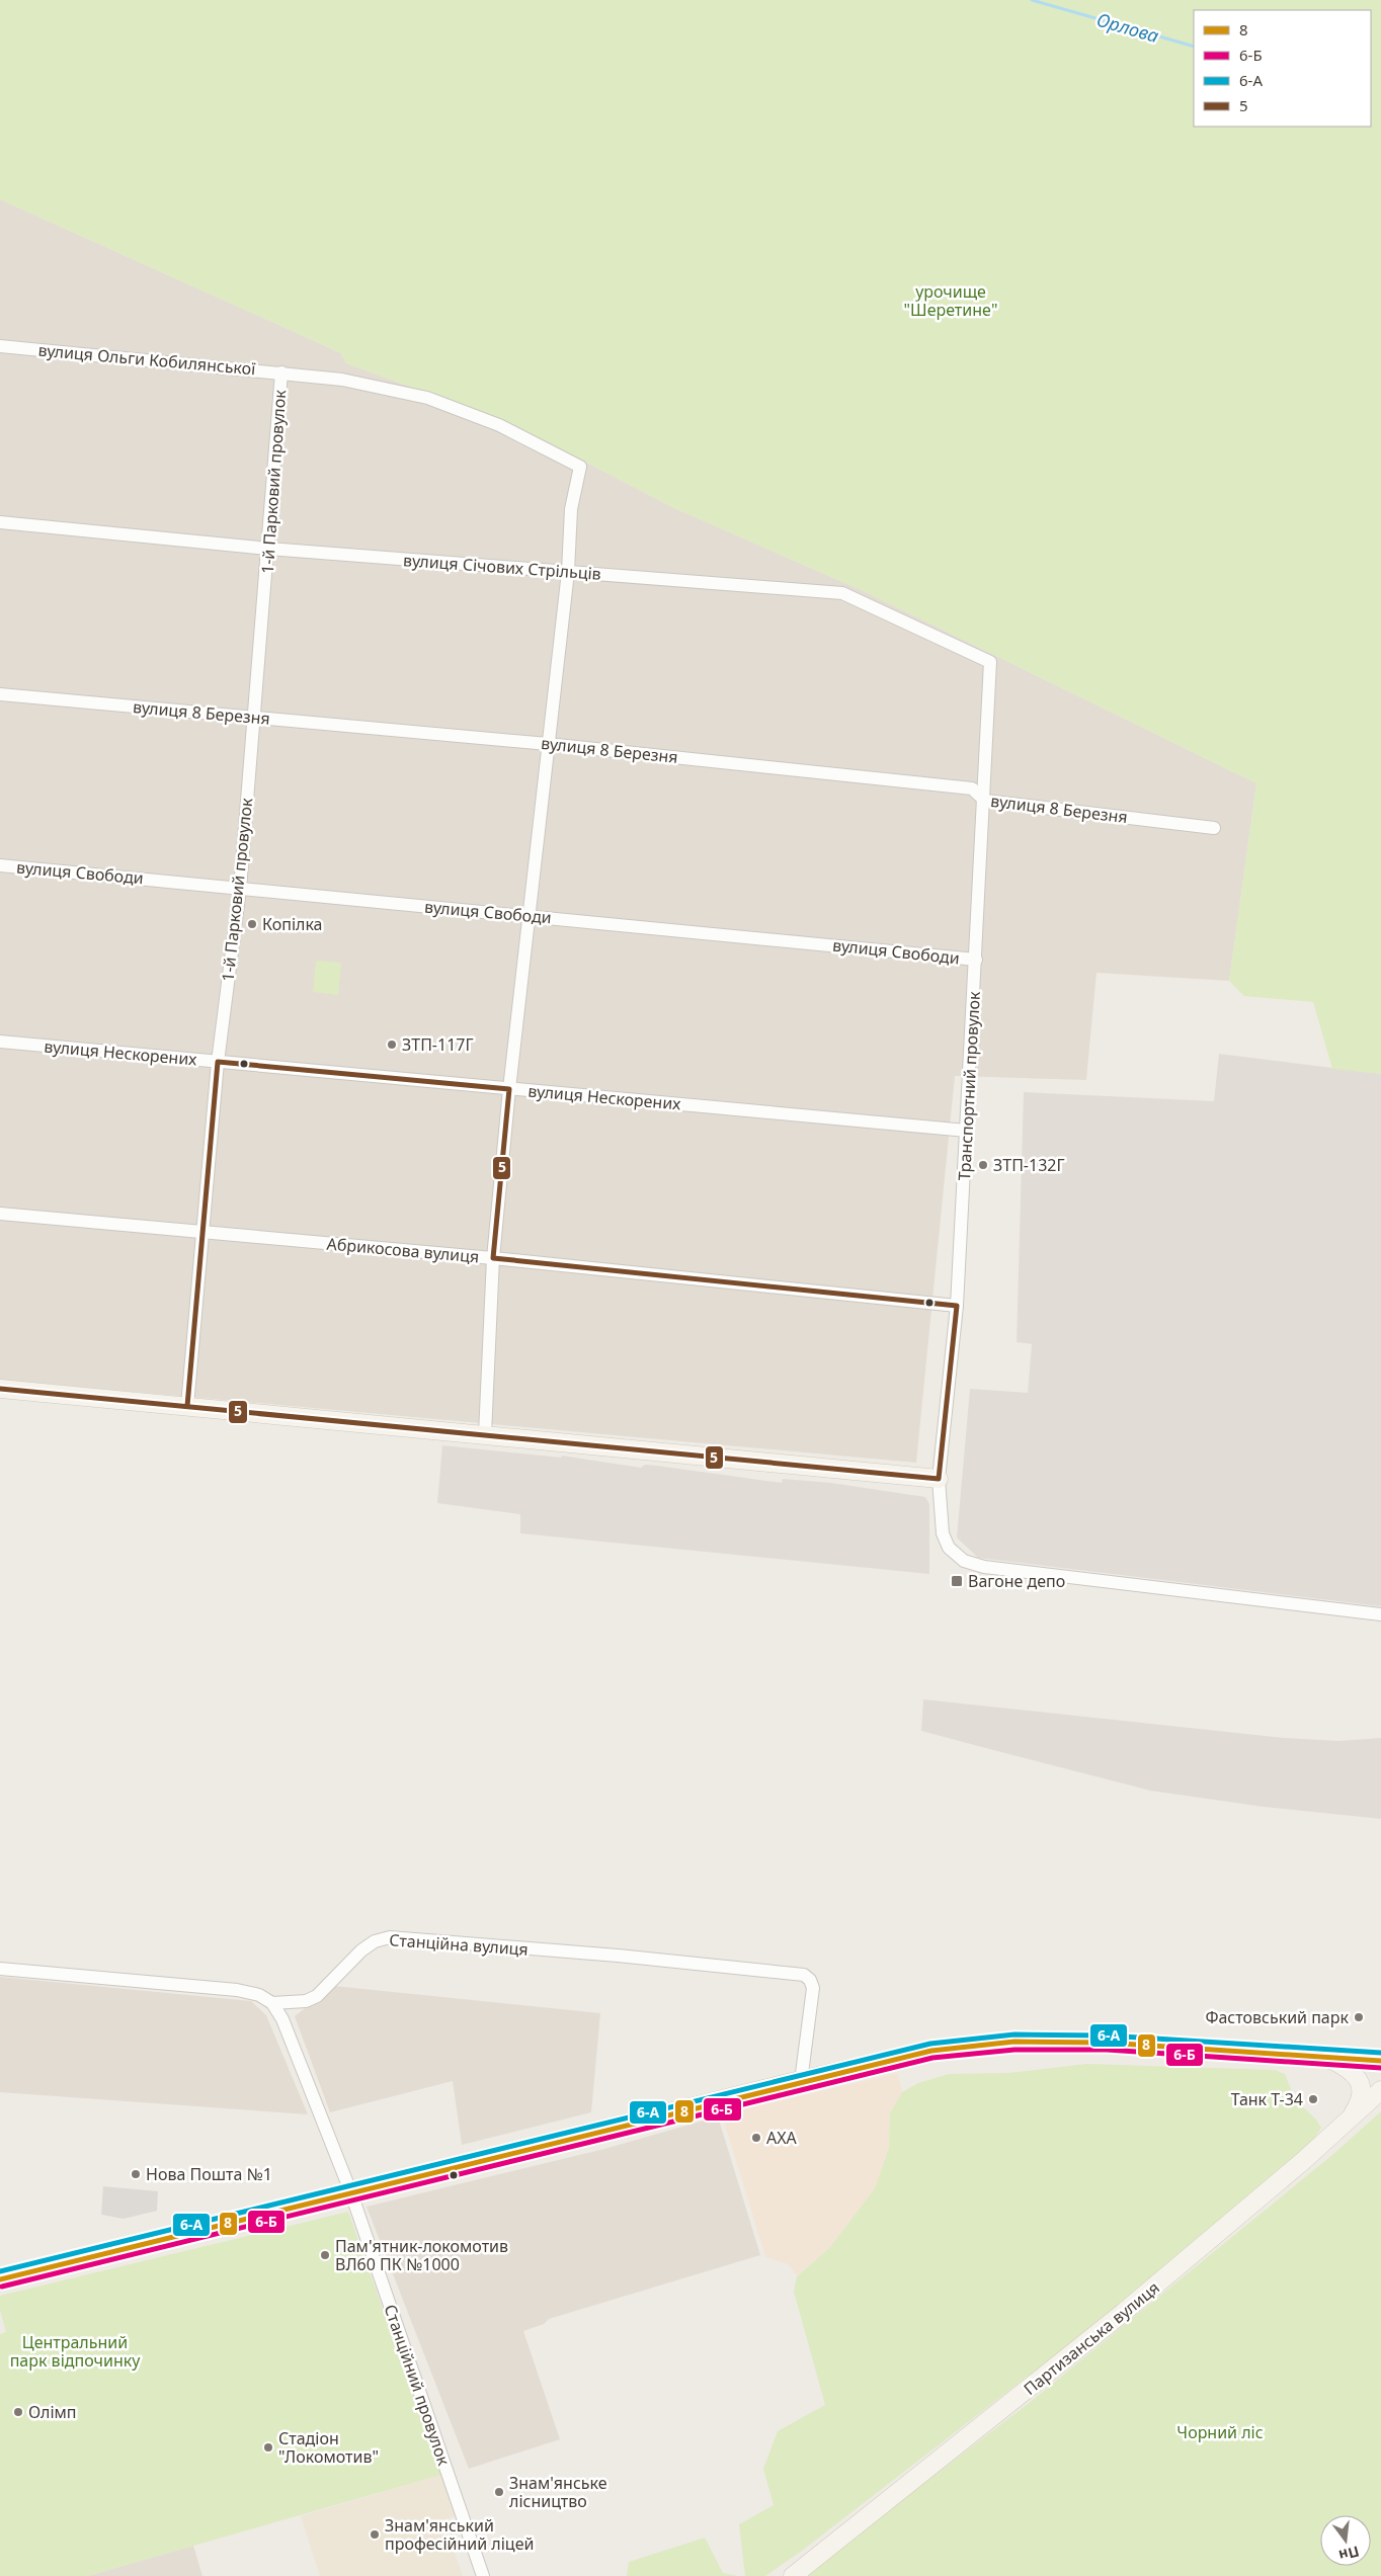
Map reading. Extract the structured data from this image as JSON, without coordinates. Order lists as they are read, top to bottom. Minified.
{"streets":{"street":["вулиця Ольги Кобилянської","1-й Парковий провулок","вулиця Січових Стрільців","вулиця 8 Березня","вулиця Свободи","вулиця Нескорених","Транспортний провулок","Абрикосова вулиця","Станційна вулиця","Партизанська вулиця","Станційний провулок"]},"crossings":[["вулиця Ольги Кобилянської","1-й Парковий провулок"],["вулиця Ольги Кобилянської","вулиця Січових Стрільців"],["1-й Парковий провулок","вулиця Січових Стрільців"],["1-й Парковий провулок","вулиця 8 Березня"],["1-й Парковий провулок","вулиця Свободи"],["1-й Парковий провулок","вулиця Нескорених"],["1-й Парковий провулок","Абрикосова вулиця"],["вулиця Січових Стрільців","Транспортний провулок"],["вулиця 8 Березня","Транспортний провулок"],["вулиця Свободи","Транспортний провулок"],["вулиця Нескорених","Транспортний провулок"],["Транспортний провулок","Абрикосова вулиця"],["Станційна вулиця","Станційний провулок"]],"water":["Орлова"],"parks":["урочище \"Шеретине\"","Центральний парк відпочинку","Чорний ліс"],"places":{"other":["Копілка","ЗТП-117Г","ЗТП-132Г","Фастовський парк","Танк Т-34","AXA","Нова Пошта №1","Пам'ятник-локомотив ВЛ60 ПК №1000","Олімп","Стадіон \"Локомотив\"","Знам'янське лісництво","Знам'янський професійний ліцей"],"transit":["Вагоне депо"]},"lines":["transit line 5","transit line 6-А","transit line 8","transit line 6-Б"],"legend":["8","6-Б","6-А","5"],"north":"bottom"}
